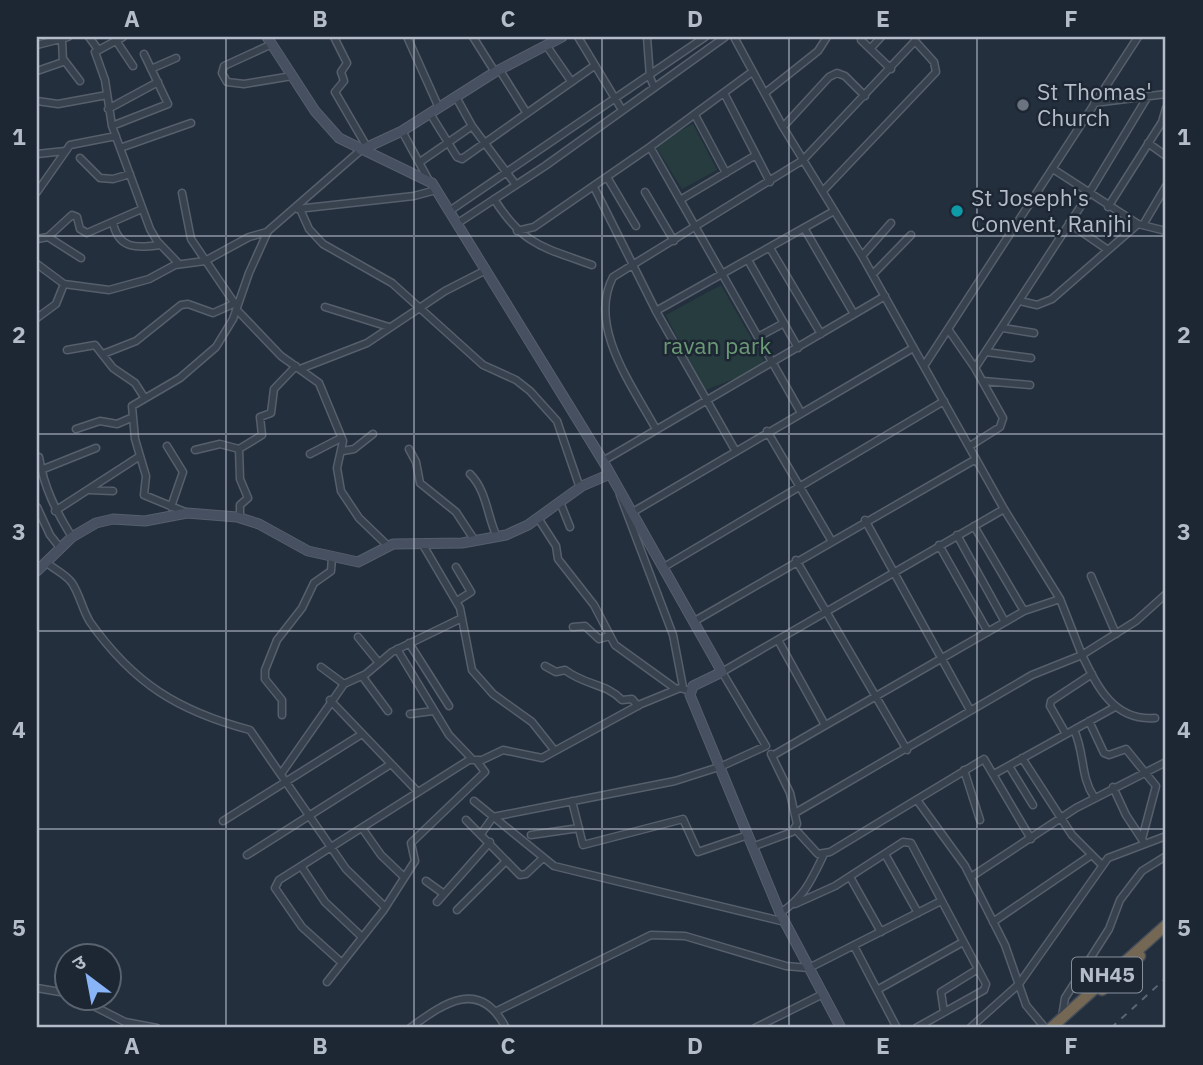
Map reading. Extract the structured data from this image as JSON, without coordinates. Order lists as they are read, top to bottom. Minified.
{"streets":{"highway":["NH45"]},"parks":["ravan park"],"places":["St Thomas' Church","St Joseph's Convent, Ranjhi"],"north":"top left","grid":{"columns":["A","B","C","D","E","F"],"rows":["1","2","3","4","5"]}}
